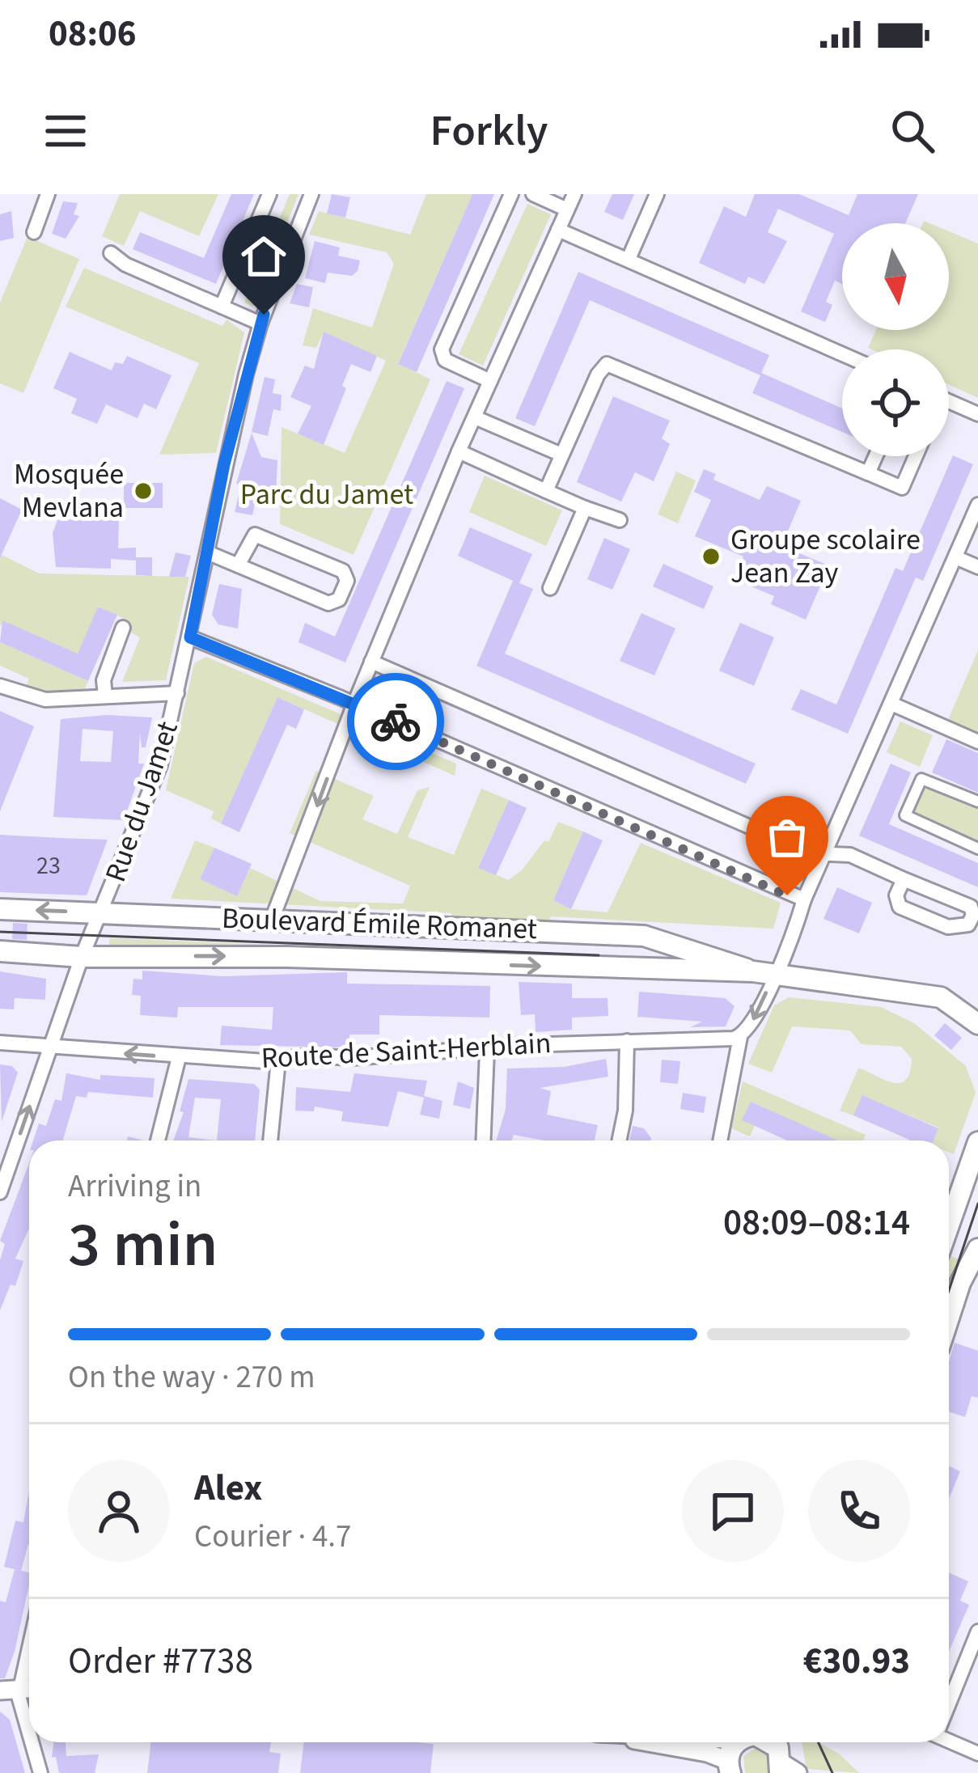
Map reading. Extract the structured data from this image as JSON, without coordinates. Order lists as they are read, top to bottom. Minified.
{"streets":{"main road":["Boulevard Émile Romanet"],"street":["Rue du Jamet","Route de Saint-Herblain"]},"crossings":[["Rue du Jamet","Boulevard Émile Romanet"],["Rue du Jamet","Route de Saint-Herblain"]],"parks":["Parc du Jamet"],"places":["Mosquée Mevlana","Groupe scolaire Jean Zay"],"house_numbers":["23"],"north":"bottom","page":{"status":"08:06","header":"Forkly","heading":["3 min","Arriving in","08:09–08:14"],"panel":["Alex","Courier · 4.7","Order #7738","€30.93"],"bar":"On the way · 270 m"}}
